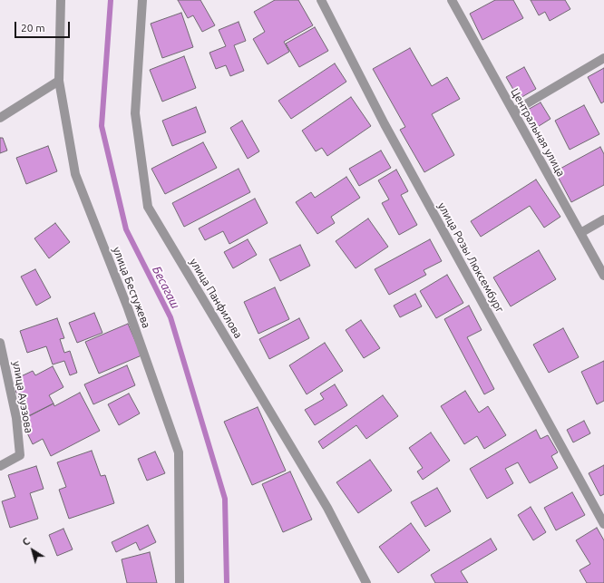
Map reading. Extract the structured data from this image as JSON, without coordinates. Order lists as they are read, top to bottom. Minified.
{"streets":{"street":["Центральная улица","улица Розы Люксембург","улица Бестужева","улица Панфилова","улица Ауэзова"]},"water":["Бесагаш"],"scale_bar":"20 m","north":"top left"}
